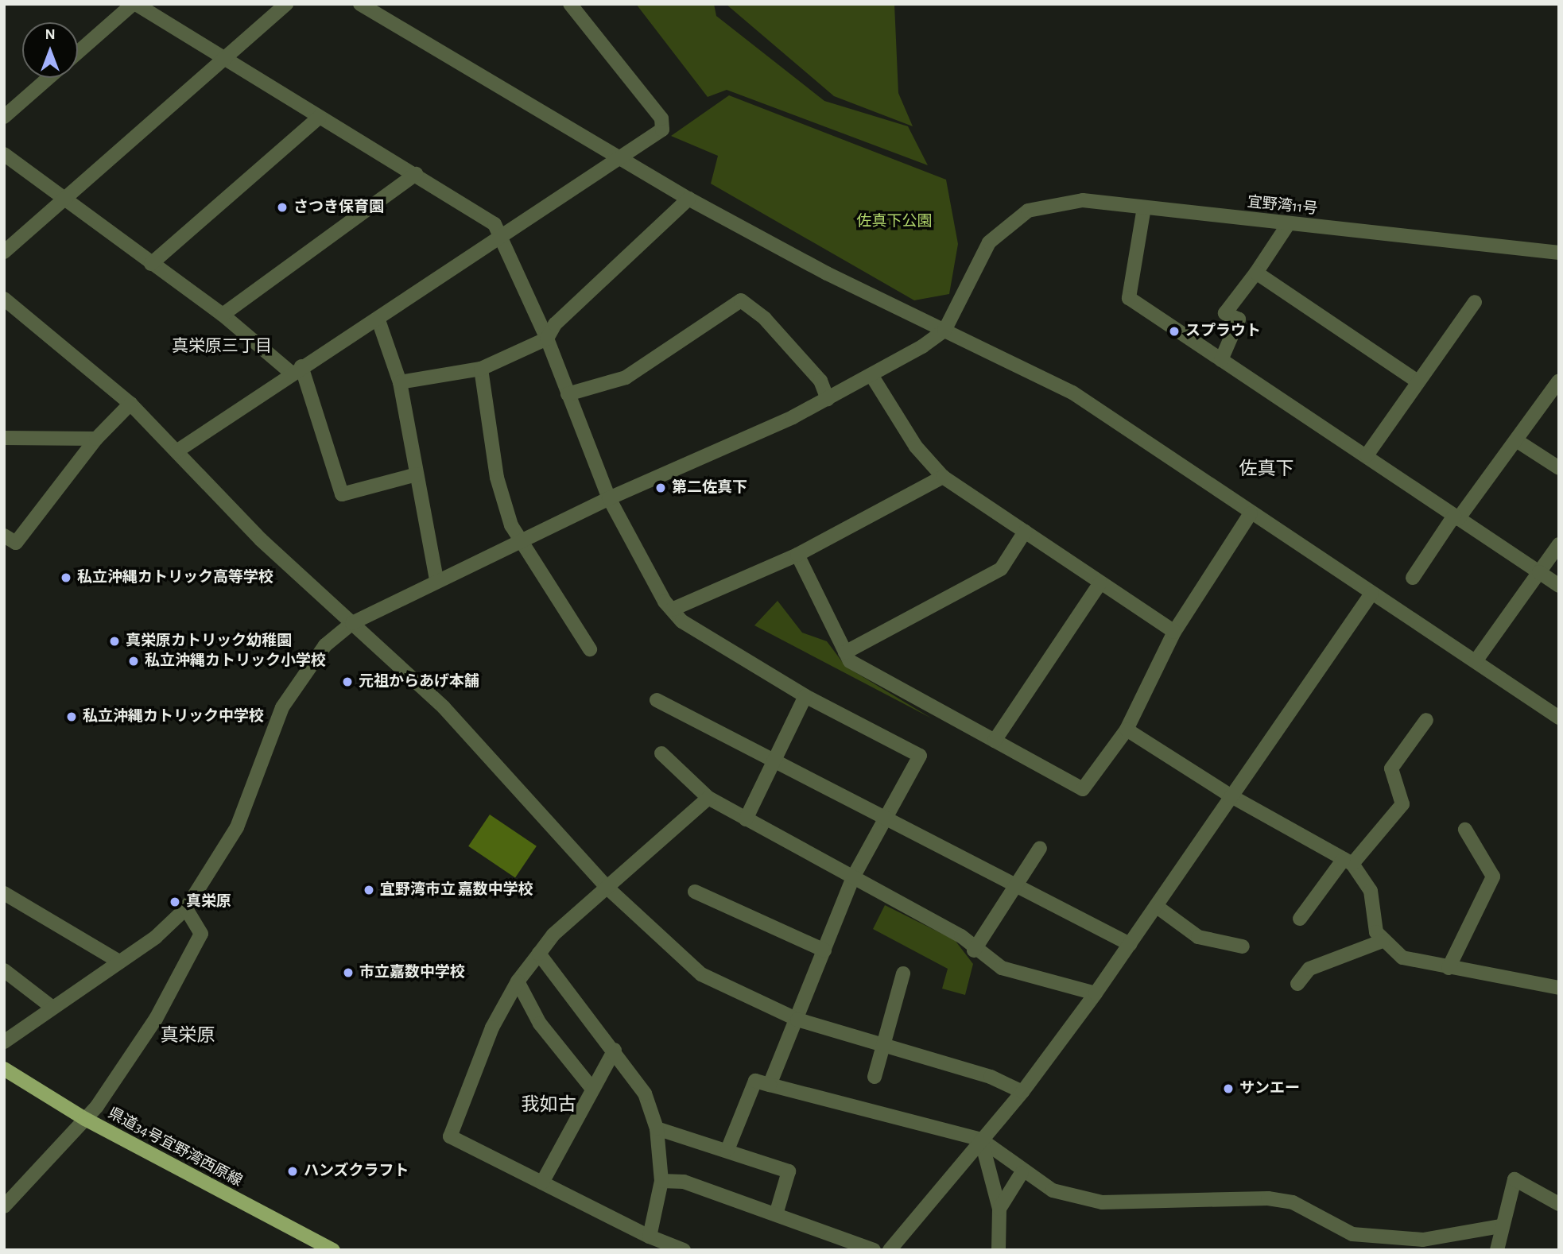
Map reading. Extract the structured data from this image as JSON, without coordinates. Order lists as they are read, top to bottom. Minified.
{"streets":{"main road":["県道34号宜野湾西原線"],"street":["宜野湾11号"]},"districts":["真栄原三丁目","佐真下","真栄原","我如古"],"parks":["佐真下公園"],"places":["さつき保育園","スプラウト","第二佐真下","私立沖縄カトリック高等学校","真栄原カトリック幼稚園","私立沖縄カトリック小学校","元祖からあげ本舗","私立沖縄カトリック中学校","宜野湾市立 嘉数中学校","真栄原","市立嘉数中学校","サンエー","ハンズクラフト"],"north":"top"}
